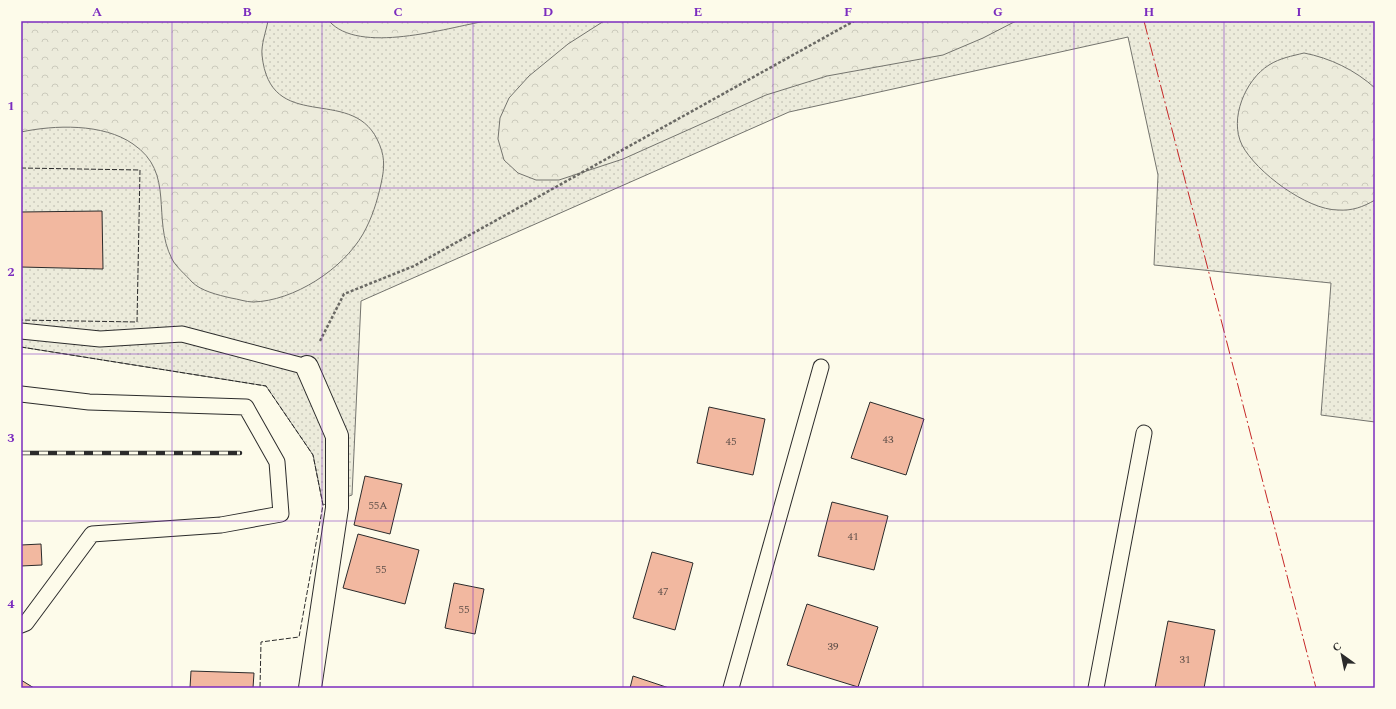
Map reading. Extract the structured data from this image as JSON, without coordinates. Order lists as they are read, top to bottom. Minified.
{"house_numbers":["43","45","55А","41","55","47","55","39","31"],"north":"top left","grid":{"columns":["A","B","C","D","E","F","G","H","I"],"rows":["1","2","3","4"]}}
